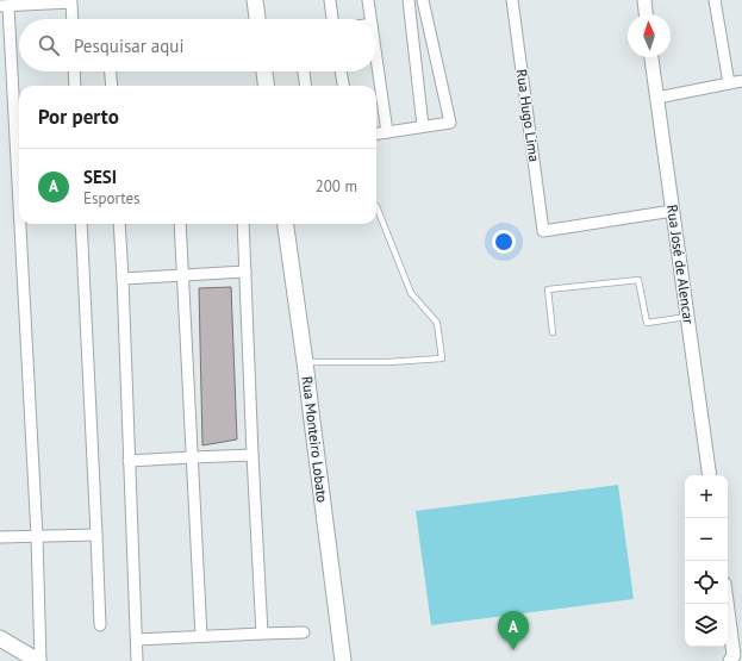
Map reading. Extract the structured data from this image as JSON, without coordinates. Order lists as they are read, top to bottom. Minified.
{"streets":{"main road":["Rua Monteiro Lobato"],"street":["Rua Hugo Lima","Rua José de Alencar"]},"crossings":[["Rua Hugo Lima","Rua José de Alencar"]],"north":"top","page":{"search":"Pesquisar aqui","heading":"Por perto","list":[{"mark":"A","name":"SESI","note":"Esportes","value":"200 m"}],"map_buttons":["+","−"],"pins":"A"}}
